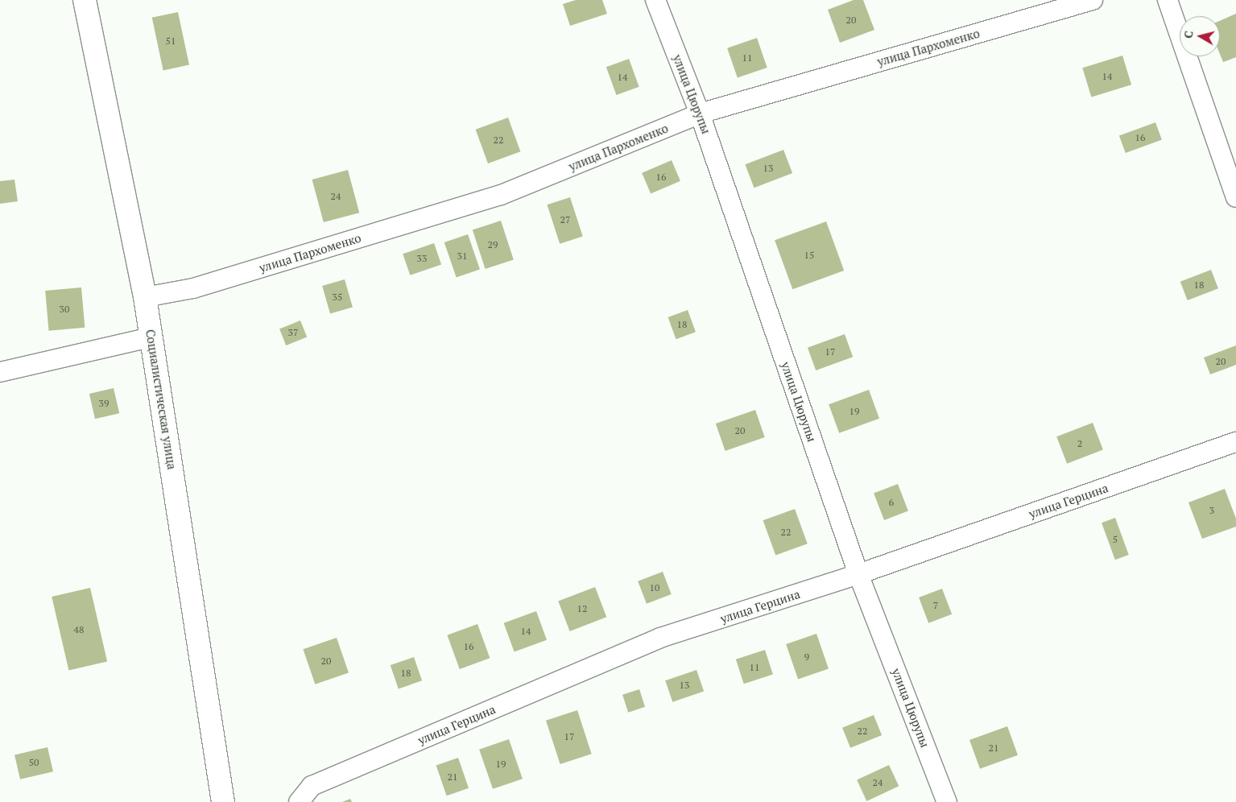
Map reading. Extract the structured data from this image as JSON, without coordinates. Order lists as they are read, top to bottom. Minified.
{"streets":{"street":["улица Пархоменко","улица Цюрупы","Социалистическая улица","улица Герцина"]},"crossings":[["улица Пархоменко","улица Цюрупы"],["улица Пархоменко","Социалистическая улица"],["улица Цюрупы","улица Герцина"]],"house_numbers":["20","51","11","14","14","16","22","13","16","24","27","29","15","31","33","18","35","30","18","37","17","20","39","19","20","2","6","3","22","5","10","7","12","48","14","16","9","20","11","18","13","22","17","21","50","19","21","24"],"north":"left"}
